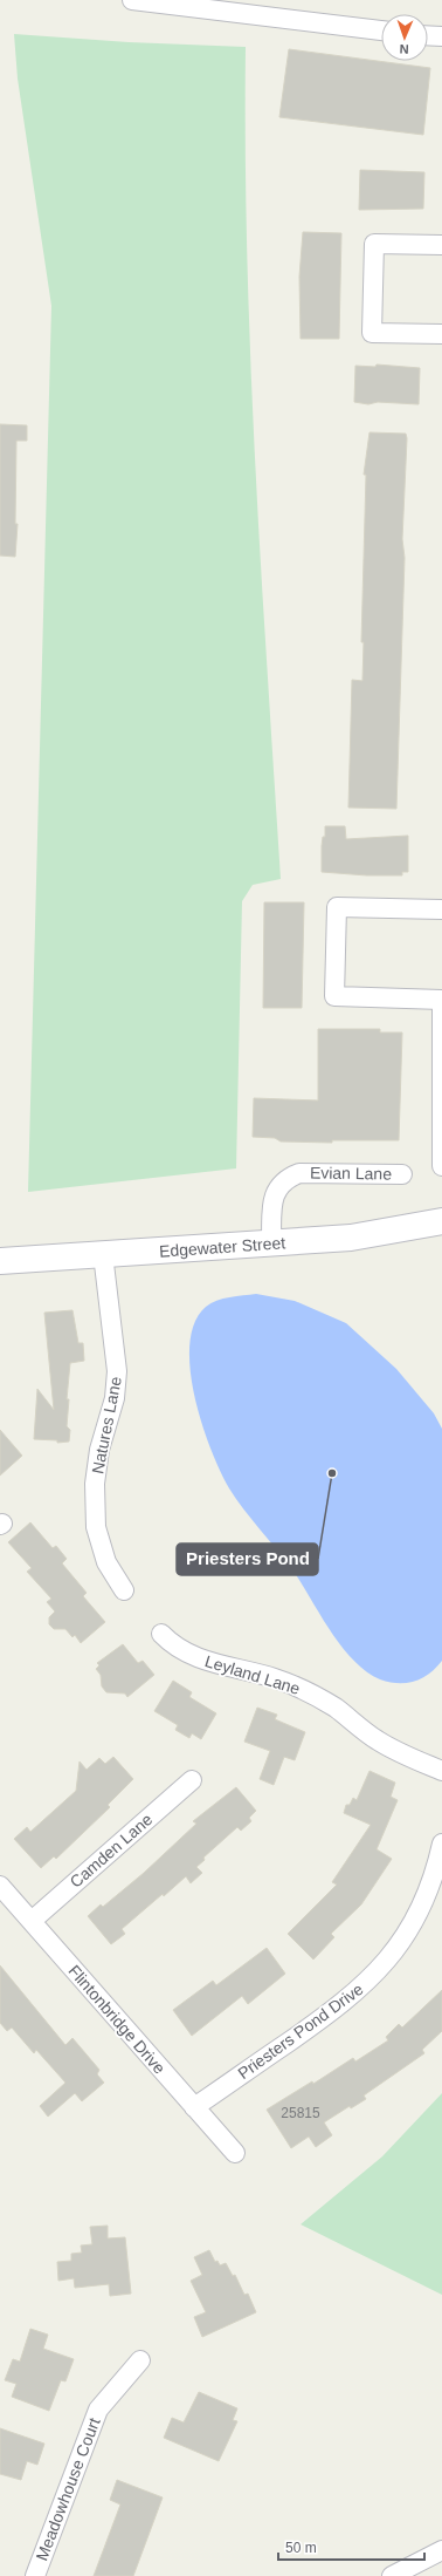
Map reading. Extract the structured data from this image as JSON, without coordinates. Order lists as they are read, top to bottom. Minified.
{"streets":{"street":["Evian Lane","Edgewater Street","Natures Lane","Leyland Lane","Camden Lane","Flintonbridge Drive","Priesters Pond Drive","Meadowhouse Court"]},"crossings":[["Evian Lane","Edgewater Street"],["Edgewater Street","Natures Lane"],["Camden Lane","Flintonbridge Drive"],["Flintonbridge Drive","Priesters Pond Drive"]],"places":["Priesters Pond"],"house_numbers":["25815"],"scale_bar":"50 m","north":"bottom"}
